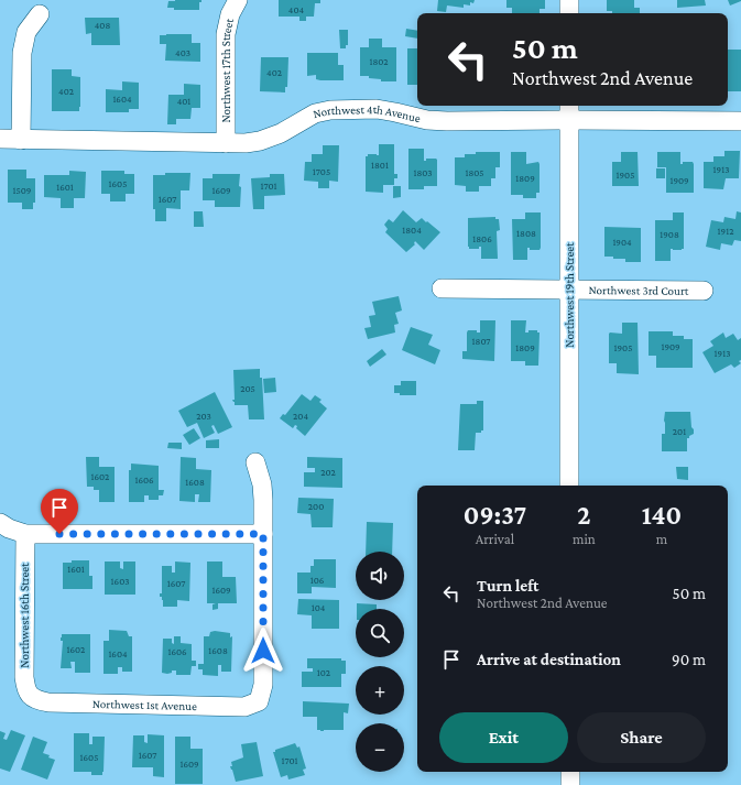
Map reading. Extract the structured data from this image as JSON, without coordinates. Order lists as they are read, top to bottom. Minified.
{"streets":{"street":["Northwest 17th Street","Northwest 4th Avenue","Northwest 3rd Court","Northwest 19th Street","Northwest 16th Street","Northwest 1st Avenue"]},"crossings":[["Northwest 17th Street","Northwest 4th Avenue"],["Northwest 4th Avenue","Northwest 19th Street"],["Northwest 3rd Court","Northwest 19th Street"],["Northwest 16th Street","Northwest 1st Avenue"]],"house_numbers":["404","408","403","1802","402","402","1604","401","1801","1913","1705","1803","1805","1905","1809","1909","1605","1701","1601","1509","1609","1607","1804","1912","1808","1908","1806","1904","1807","1909","1809","1905","1913","205","203","204","201","202","1602","1606","1608","200","1601","106","1603","1607","1609","104","1602","1608","1606","1604","102","1607","1605","1701","1609"],"page":{"turn":["50 m","Northwest 2nd Avenue"],"eta":["09:37","Arrival","2","min","140","m"],"map_buttons":["+","−"],"list":[{"name":"Turn left","note":"Northwest 2nd Avenue","value":"50 m"},{"name":"Arrive at destination","value":"90 m"}],"buttons":["Exit","Share"]}}
